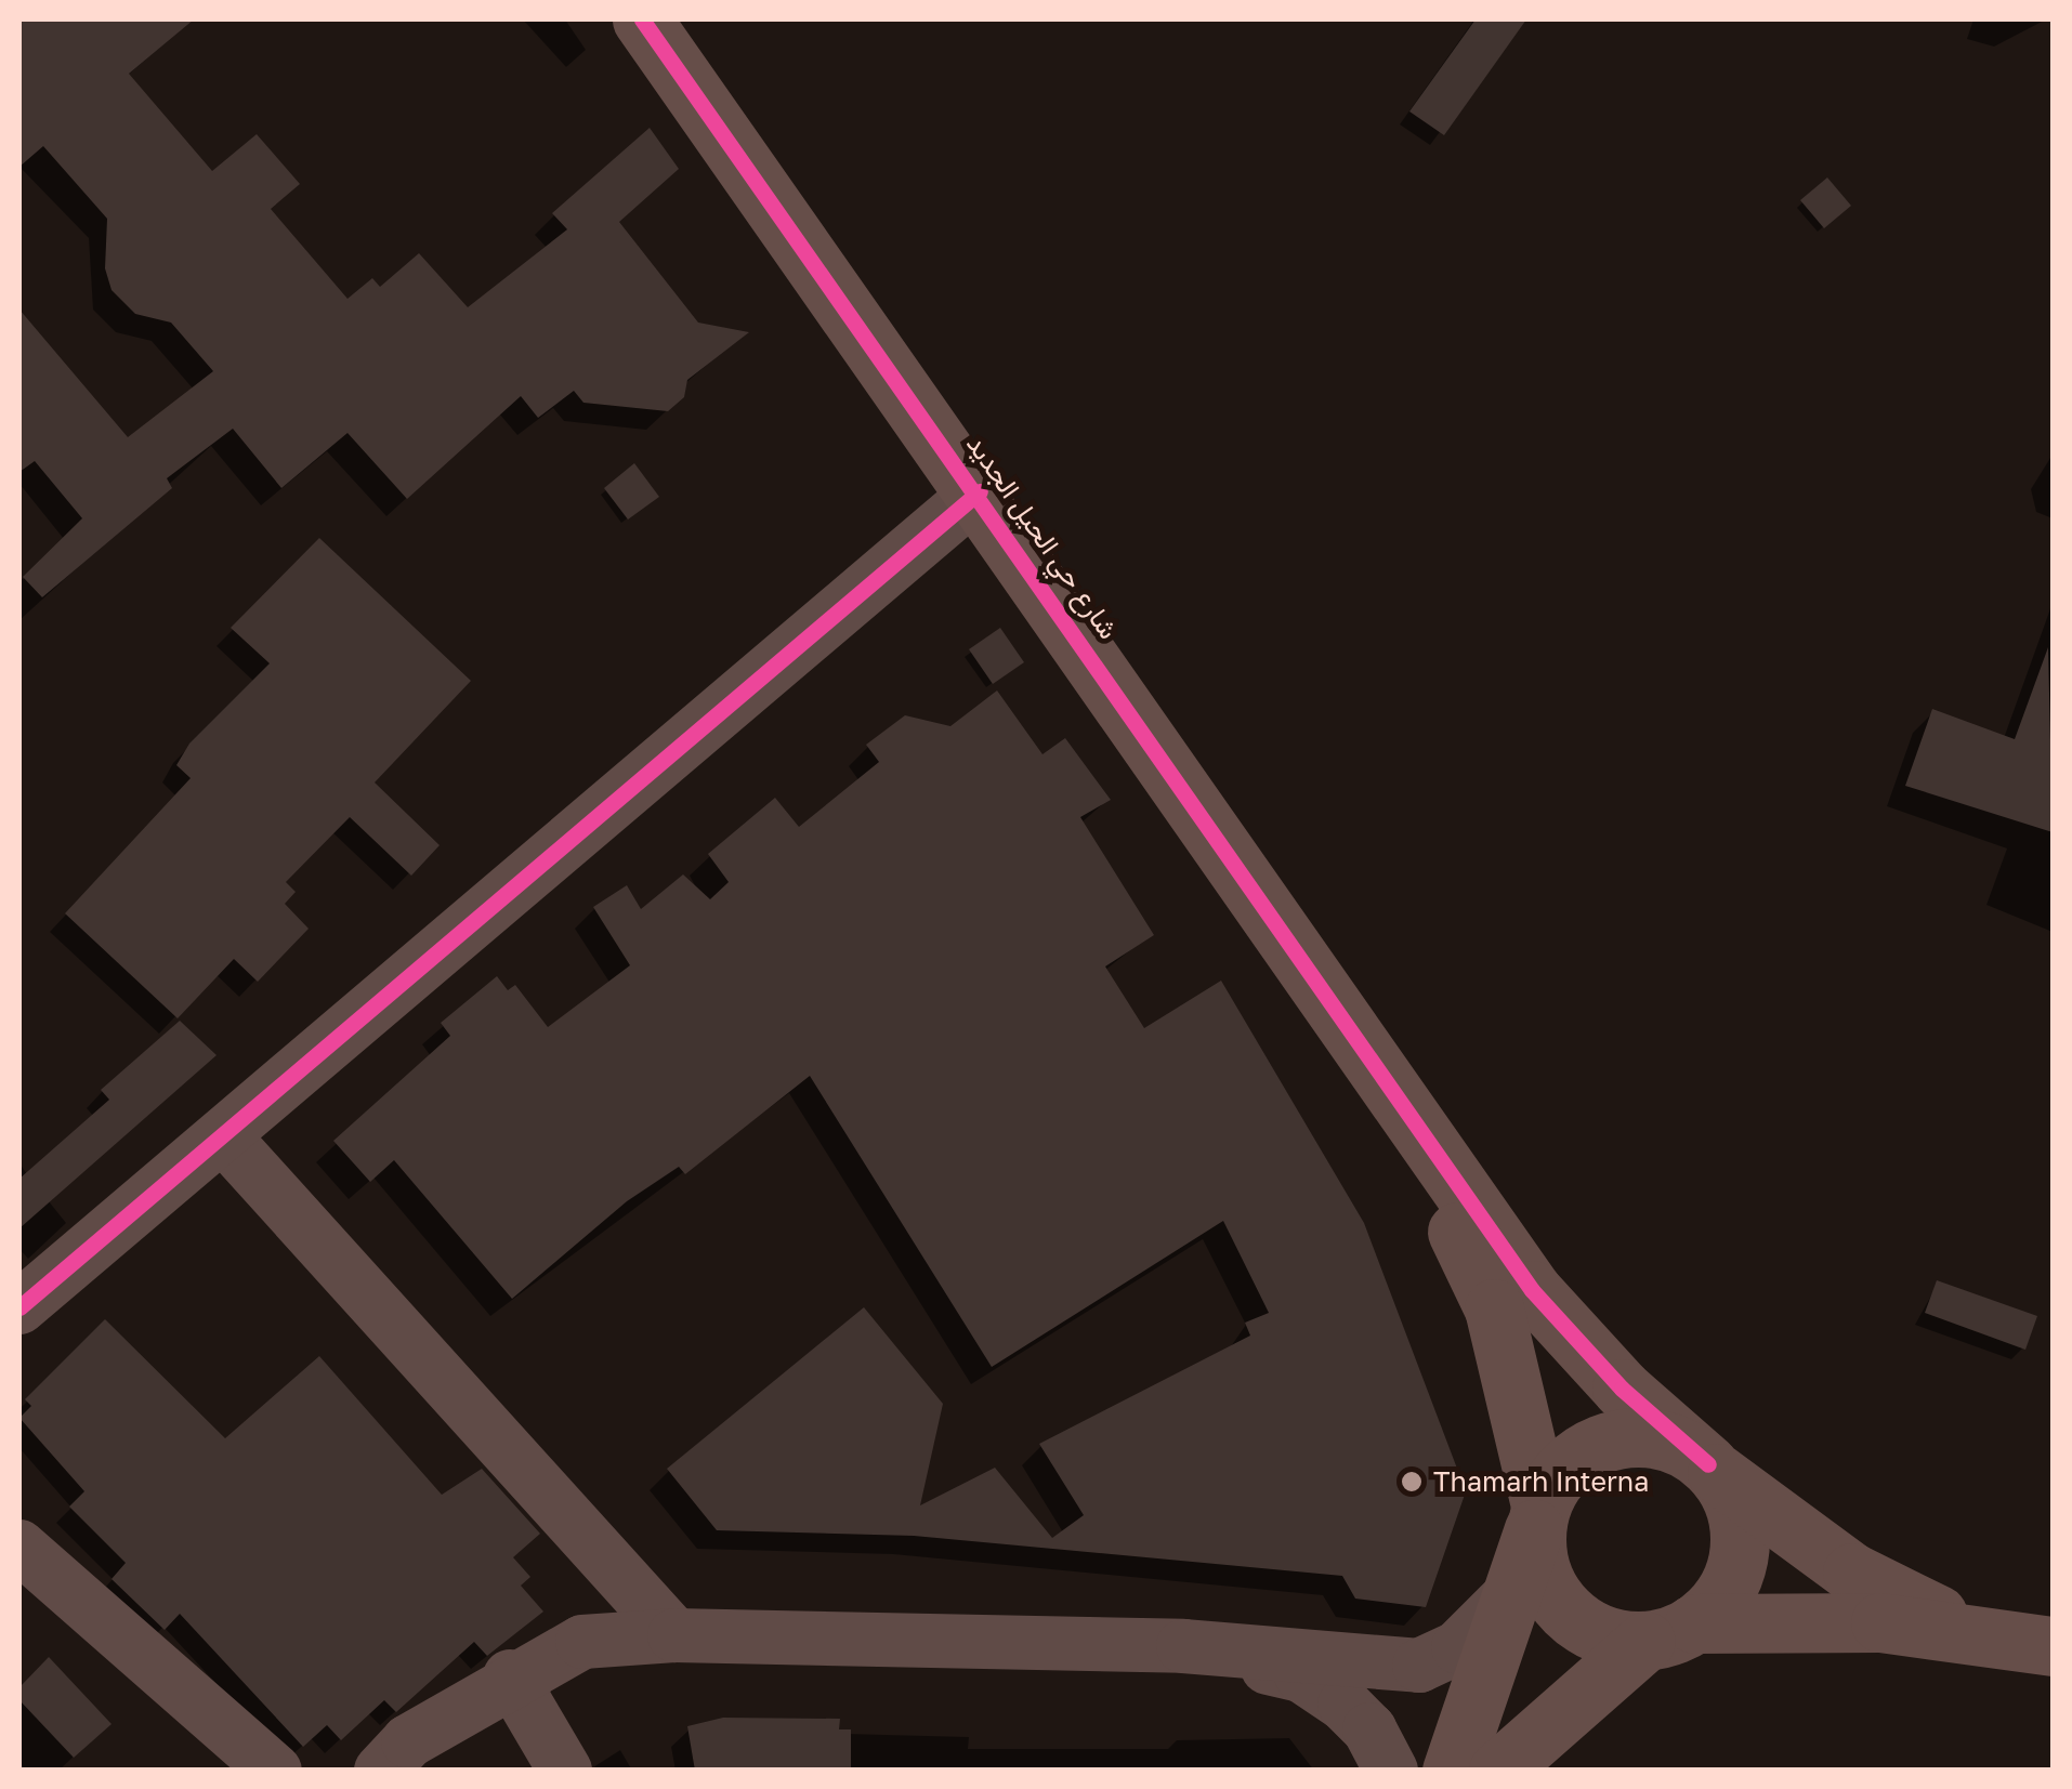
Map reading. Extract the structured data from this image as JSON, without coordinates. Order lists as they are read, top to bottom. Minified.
{"streets":{"street":["شارع حي الحيل الجديد"]},"places":["Thamarh Interna"]}
